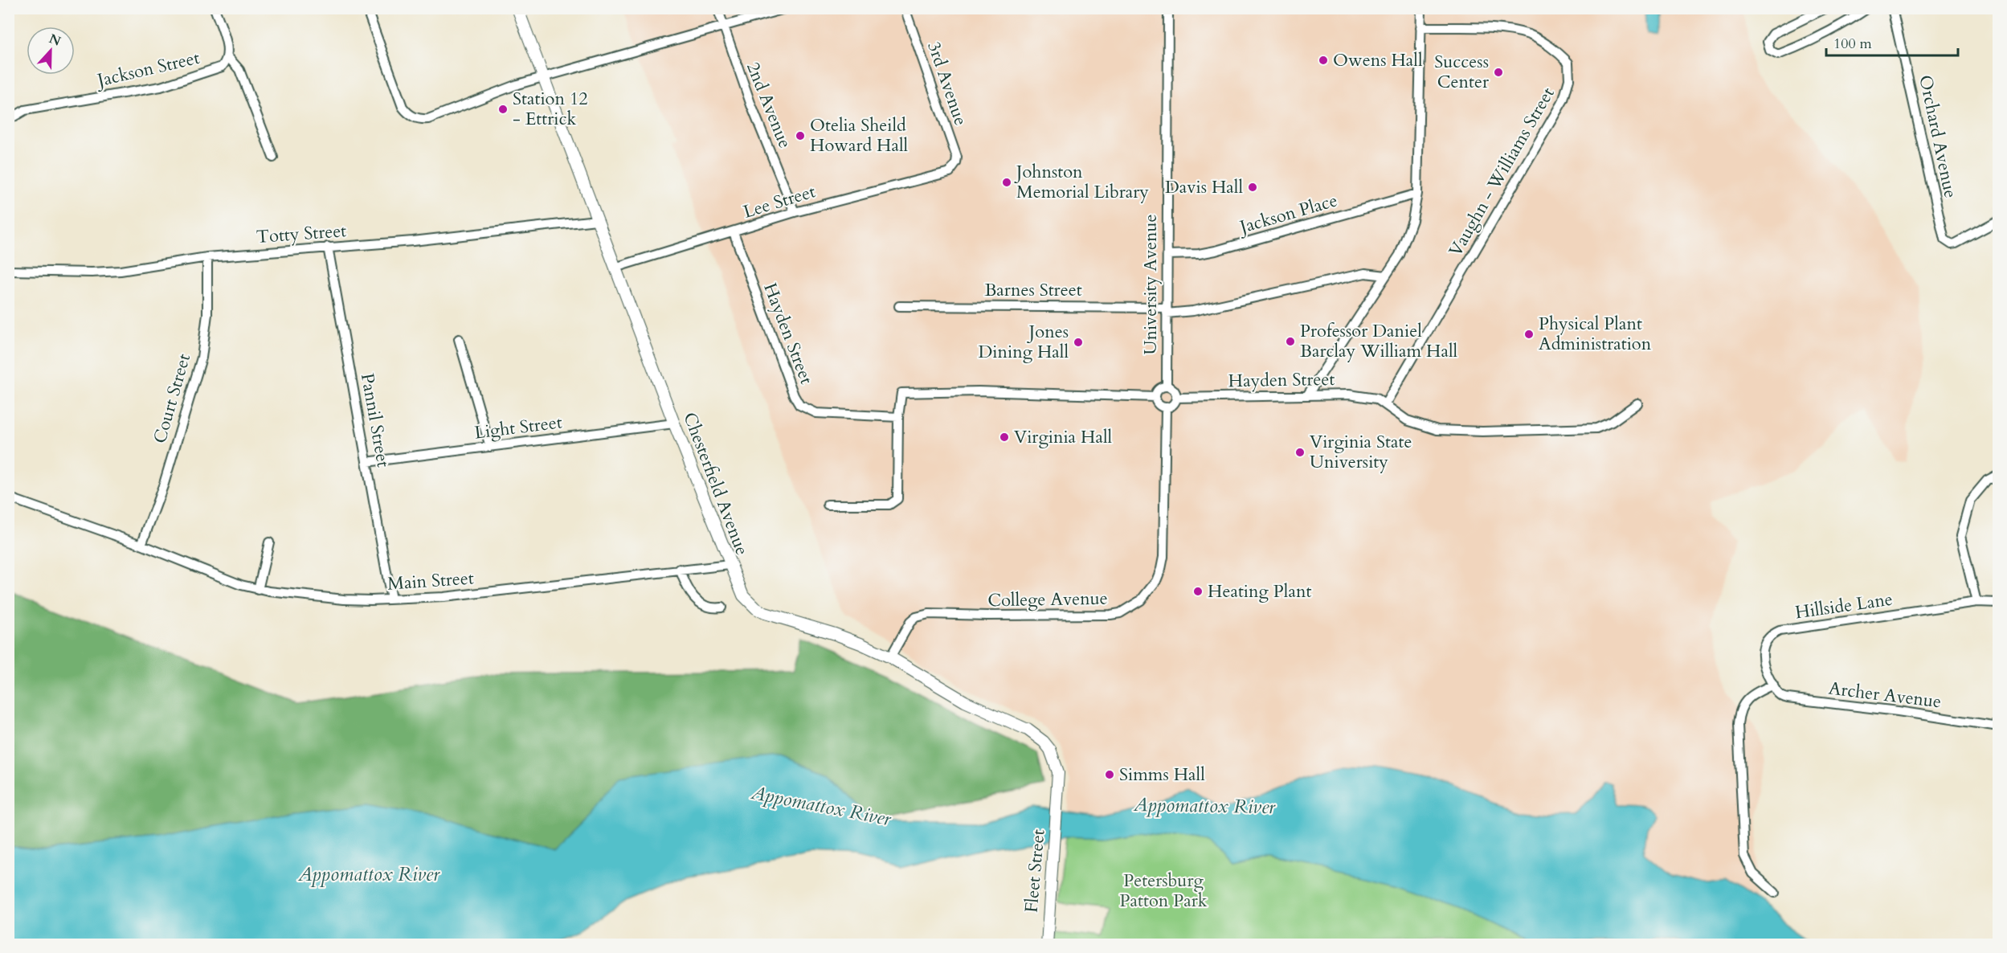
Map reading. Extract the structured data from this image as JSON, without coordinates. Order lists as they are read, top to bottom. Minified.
{"streets":{"main road":["Chesterfield Avenue","Fleet Street"],"street":["Jackson Street","3rd Avenue","2nd Avenue","Orchard Avenue","Vaughn - Williams Street","Lee Street","Jackson Place","Totty Street","University Avenue","Barnes Street","Hayden Street","Court Street","Pannil Street","Light Street","Main Street","College Avenue","Hillside Lane","Archer Avenue"]},"crossings":[["3rd Avenue","Lee Street"],["2nd Avenue","Lee Street"],["Vaughn - Williams Street","Hayden Street"],["Lee Street","Hayden Street"],["Lee Street","Chesterfield Avenue"],["Jackson Place","University Avenue"],["Totty Street","Court Street"],["Totty Street","Pannil Street"],["Totty Street","Chesterfield Avenue"],["University Avenue","Barnes Street"],["University Avenue","Hayden Street"],["University Avenue","College Avenue"],["Hayden Street","College Avenue"],["Court Street","Main Street"],["Pannil Street","Light Street"],["Pannil Street","Main Street"],["Light Street","Chesterfield Avenue"],["Chesterfield Avenue","Main Street"],["Chesterfield Avenue","College Avenue"],["Chesterfield Avenue","Fleet Street"],["Hillside Lane","Archer Avenue"]],"water":["Appomattox River"],"parks":["Petersburg Patton Park"],"places":["Owens Hall","Success Center","Station 12 - Ettrick","Otelia Sheild Howard Hall","Johnston Memorial Library","Davis Hall","Physical Plant Administration","Professor Daniel Barclay William Hall","Jones Dining Hall","Virginia Hall","Virginia State University","Heating Plant","Simms Hall"],"scale_bar":"100 m","north":"top"}
